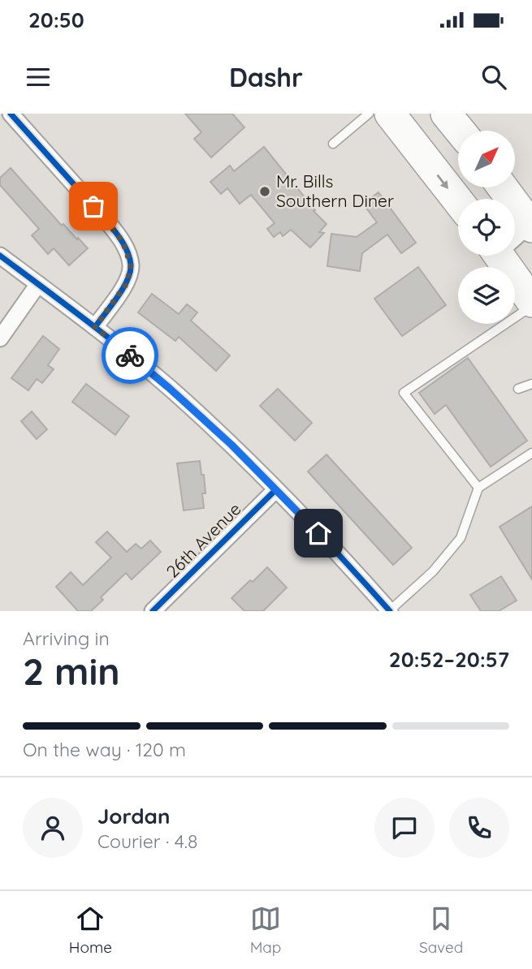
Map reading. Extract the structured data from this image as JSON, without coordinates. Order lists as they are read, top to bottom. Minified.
{"streets":{"street":["26th Avenue"]},"places":["Mr. Bills Southern Diner"],"north":"top right","page":{"status":"20:50","header":"Dashr","heading":["2 min","Arriving in","20:52–20:57"],"panel":["Jordan","Courier · 4.8"],"bar":"On the way · 120 m","tabs":["Home","Map","Saved"]}}
